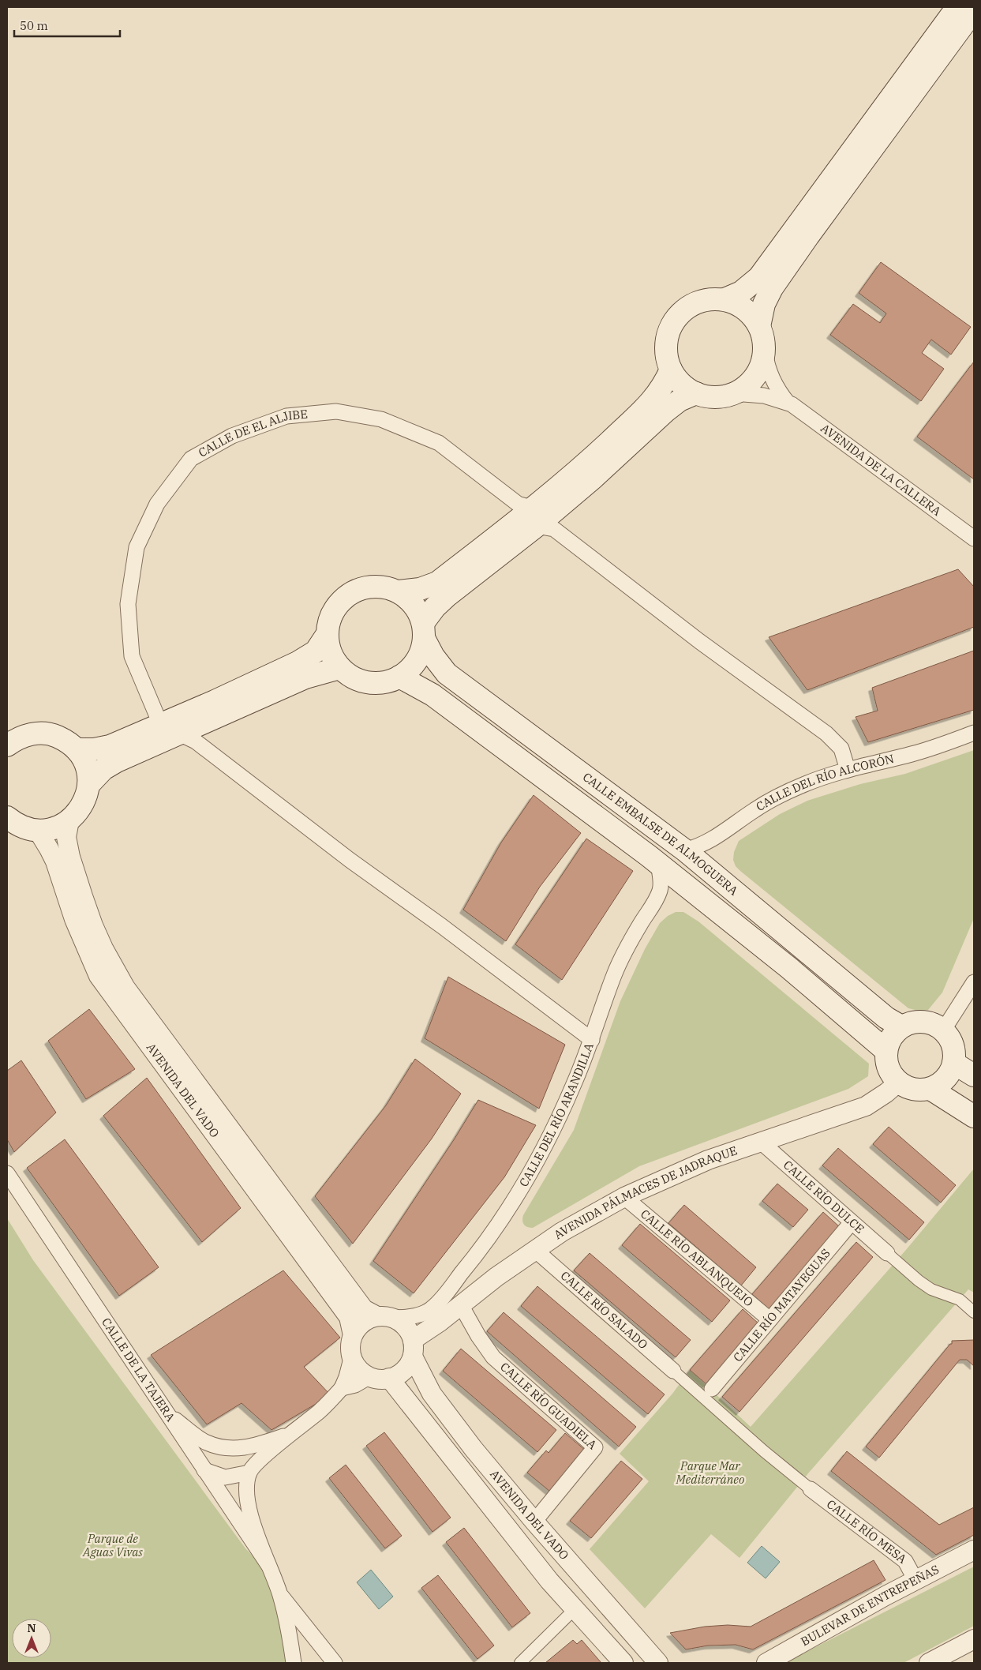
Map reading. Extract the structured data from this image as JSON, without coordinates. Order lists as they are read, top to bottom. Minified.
{"streets":{"main road":["CALLE EMBALSE DE ALMOGUERA"],"street":["CALLE DE EL ALJIBE","AVENIDA DE LA CALLERA","CALLE DEL RÍO ALCORÓN","AVENIDA DEL VADO","CALLE DEL RÍO ARANDILLA","AVENIDA PÁLMACES DE JADRAQUE","CALLE RÍO DULCE","CALLE RÍO ABLANQUEJO","CALLE RÍO MATAYEGUAS","CALLE RÍO SALADO","CALLE DE LA TAJERA","CALLE RÍO GUADIELA","CALLE RÍO MESA","BULEVAR DE ENTREPEÑAS"]},"crossings":[["CALLE DE EL ALJIBE","CALLE DEL RÍO ALCORÓN"],["CALLE DEL RÍO ALCORÓN","CALLE EMBALSE DE ALMOGUERA"],["CALLE EMBALSE DE ALMOGUERA","CALLE DEL RÍO ARANDILLA"],["CALLE EMBALSE DE ALMOGUERA","AVENIDA PÁLMACES DE JADRAQUE"],["AVENIDA DEL VADO","CALLE DEL RÍO ARANDILLA"],["AVENIDA DEL VADO","AVENIDA PÁLMACES DE JADRAQUE"],["AVENIDA DEL VADO","CALLE RÍO GUADIELA"],["CALLE DEL RÍO ARANDILLA","AVENIDA PÁLMACES DE JADRAQUE"],["AVENIDA PÁLMACES DE JADRAQUE","CALLE RÍO DULCE"],["AVENIDA PÁLMACES DE JADRAQUE","CALLE RÍO ABLANQUEJO"],["AVENIDA PÁLMACES DE JADRAQUE","CALLE RÍO SALADO"],["AVENIDA PÁLMACES DE JADRAQUE","CALLE RÍO GUADIELA"],["CALLE RÍO DULCE","CALLE RÍO MATAYEGUAS"],["CALLE RÍO ABLANQUEJO","CALLE RÍO MATAYEGUAS"],["CALLE RÍO MESA","BULEVAR DE ENTREPEÑAS"]],"parks":["Parque Mar Mediterráneo","Parque de Aguas Vivas"],"scale_bar":"50 m","north":"top"}
